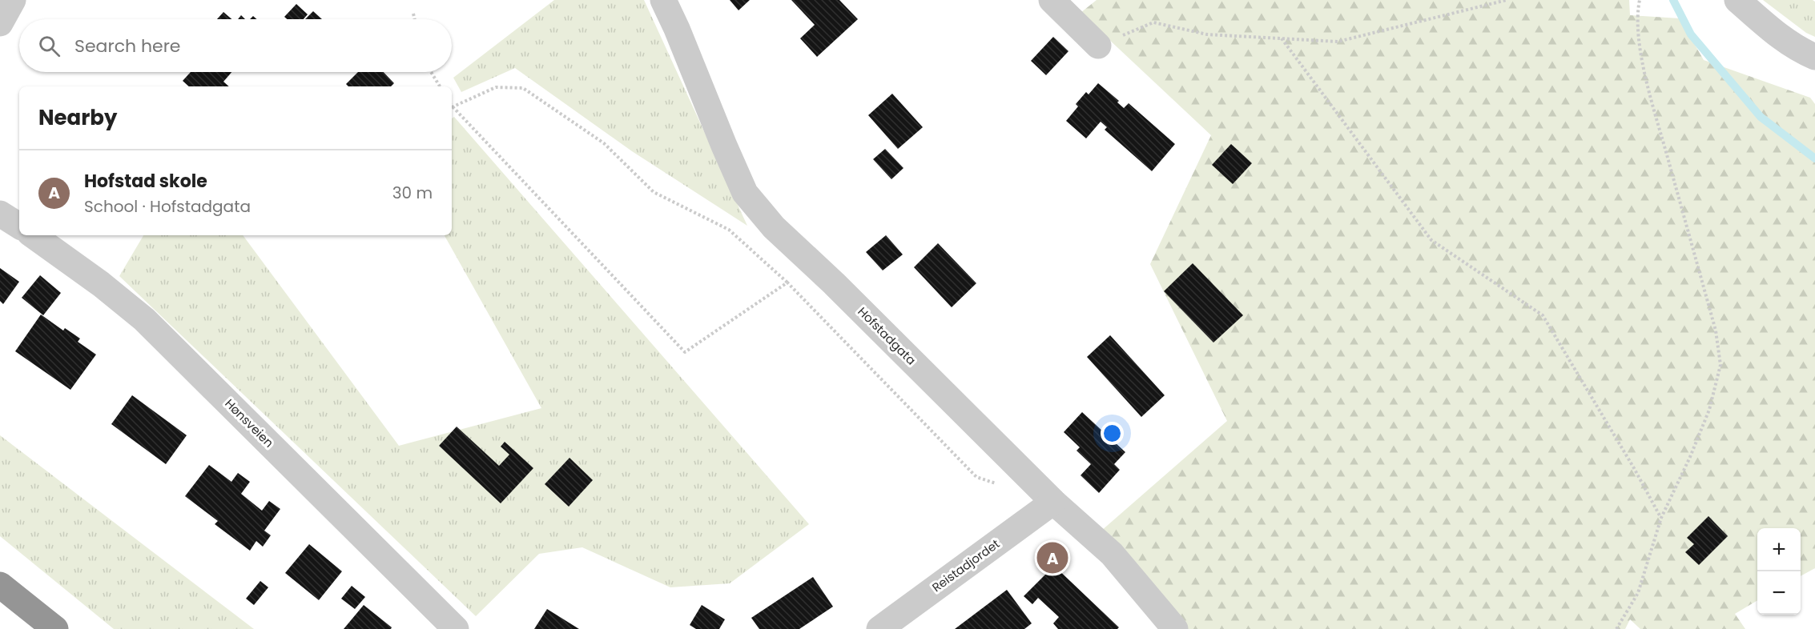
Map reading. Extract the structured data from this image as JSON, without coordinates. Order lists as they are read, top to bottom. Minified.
{"streets":{"street":["Hofstadgata","Hønsveien","Reistadjordet"]},"crossings":[["Hofstadgata","Reistadjordet"]],"page":{"search":"Search here","heading":"Nearby","list":[{"mark":"A","name":"Hofstad skole","note":"School · Hofstadgata","value":"30 m"}],"map_buttons":["+","−"],"pins":"A"}}
